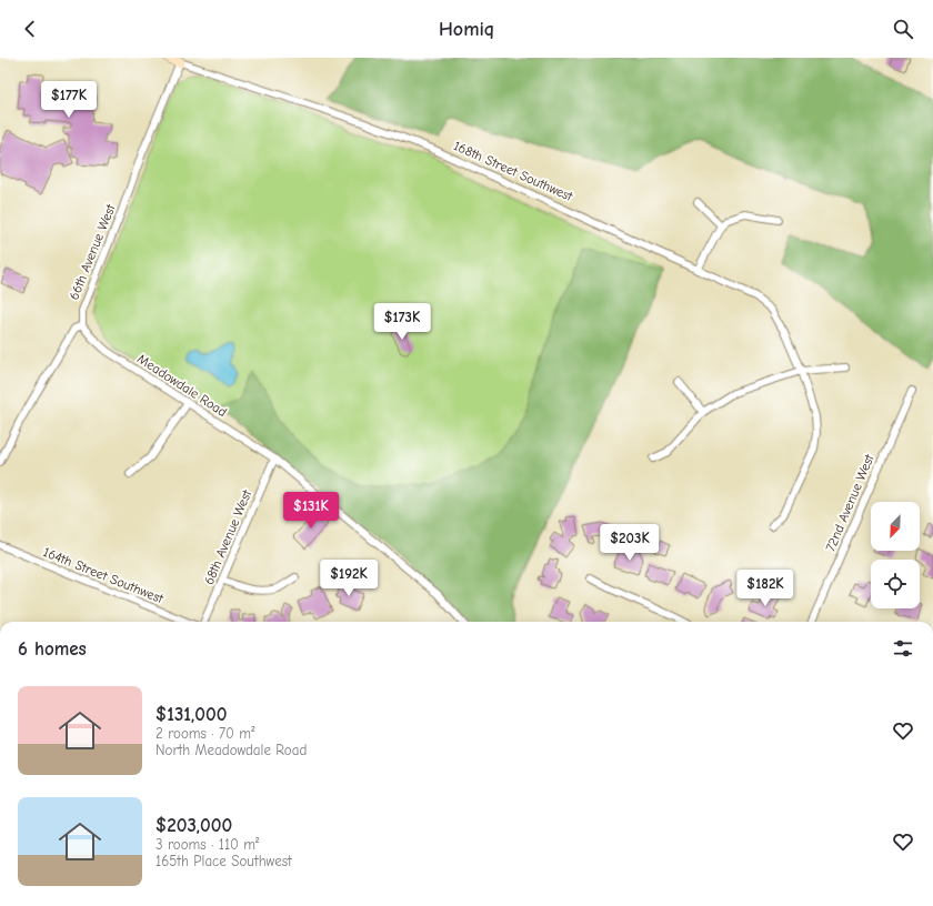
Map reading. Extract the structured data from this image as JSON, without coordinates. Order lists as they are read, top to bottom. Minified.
{"streets":{"street":["168th Street Southwest","66th Avenue West","Meadowdale Road","72nd Avenue West","68th Avenue West","164th Street Southwest"]},"crossings":[["168th Street Southwest","66th Avenue West"],["66th Avenue West","Meadowdale Road"],["Meadowdale Road","68th Avenue West"]],"north":"bottom left","page":{"header":"Homiq","price":["$177K","$173K","$131K","$203K","$192K","$182K"],"heading":"6 homes","list":[{"name":"$131,000","note":"2 rooms · 70 m² · North Meadowdale Road"},{"name":"$203,000","note":"3 rooms · 110 m² · 165th Place Southwest"}]}}
